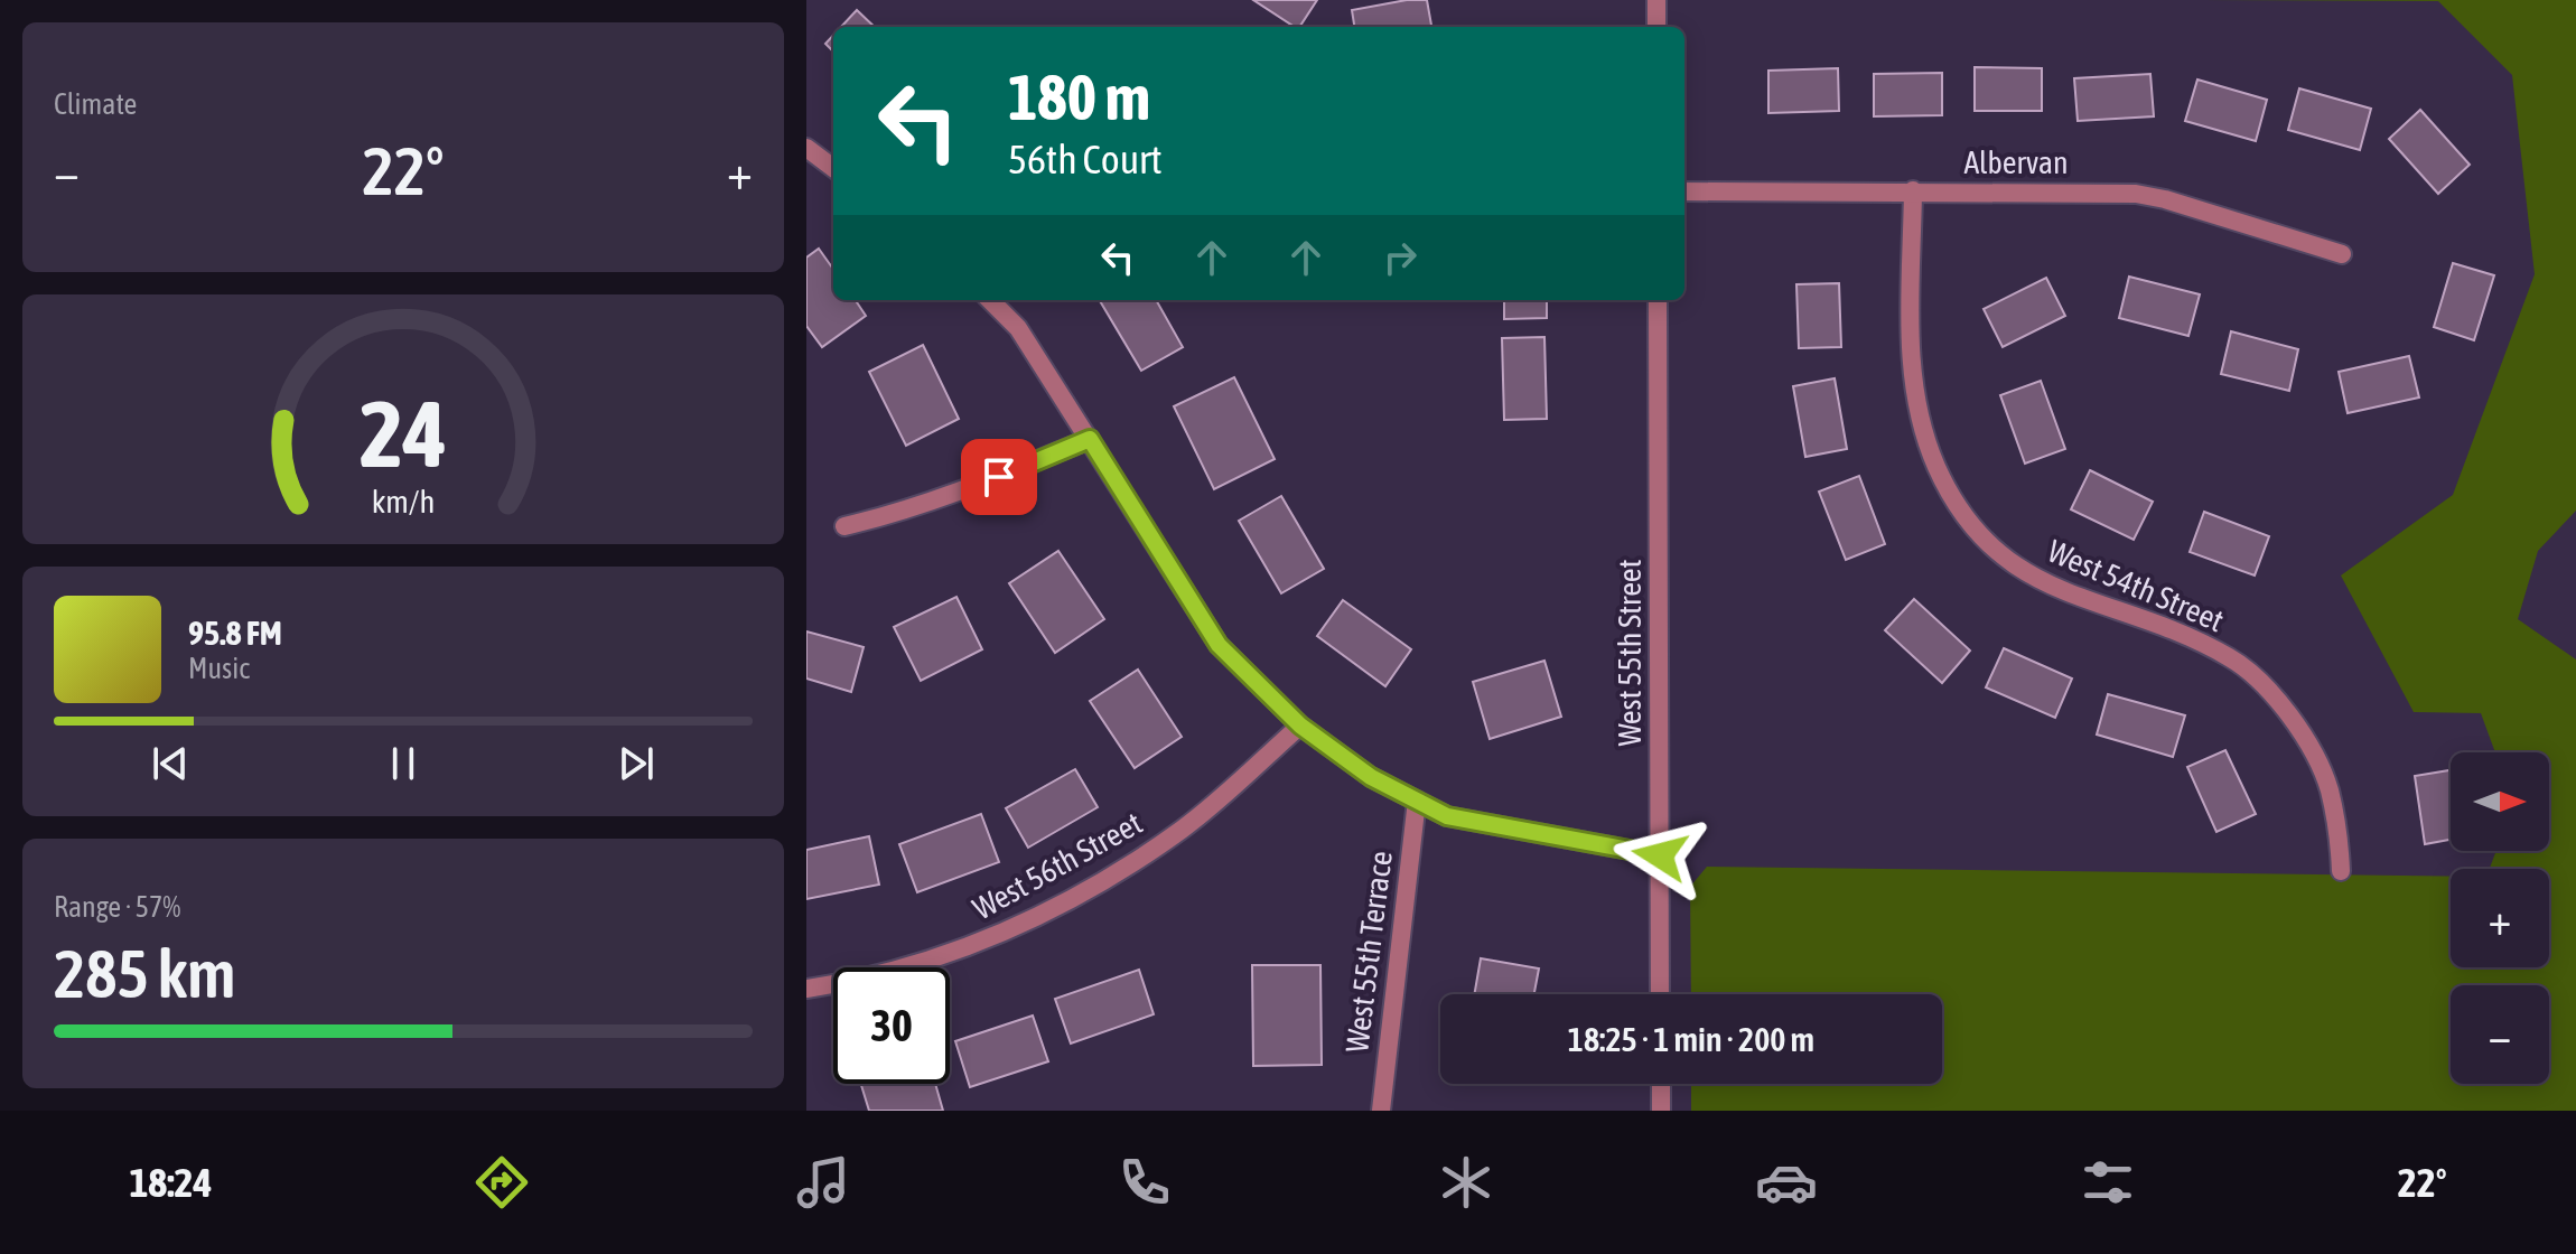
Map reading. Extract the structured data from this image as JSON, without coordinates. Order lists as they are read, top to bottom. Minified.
{"streets":{"street":["Albervan","West 54th Street","West 55th Street","West 56th Street","West 55th Terrace"]},"crossings":[["Albervan","West 54th Street"]],"north":"right","page":{"tile":["Climate",["Range · 57%","285 km"]],"turn":["180 m","56th Court"],"heat":["−","22°","+"],"song":["95.8 FM","Music"],"map_buttons":["+","−"],"limit":"30","trip":"18:25 · 1 min · 200 m","tabs":["18:24","22°"],"gauge":["24","km/h"]}}
